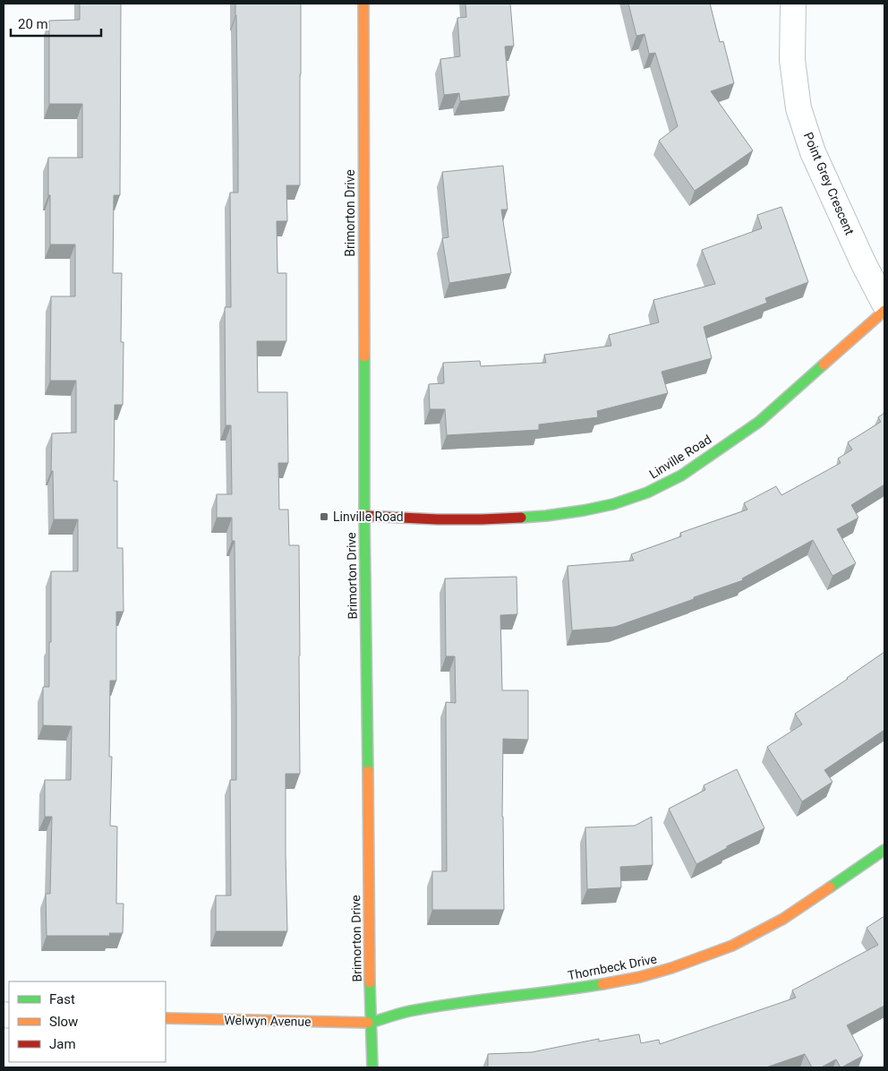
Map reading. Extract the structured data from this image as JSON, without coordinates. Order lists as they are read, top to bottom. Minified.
{"streets":{"street":["Point Grey Crescent","Brimorton Drive","Linville Road","Thornbeck Drive","Welwyn Avenue"]},"crossings":[["Brimorton Drive","Linville Road"],["Brimorton Drive","Thornbeck Drive"],["Brimorton Drive","Welwyn Avenue"],["Thornbeck Drive","Welwyn Avenue"]],"places":{"transit":["Linville Road"]},"legend":["Fast","Slow","Jam"],"scale_bar":"20 m"}
